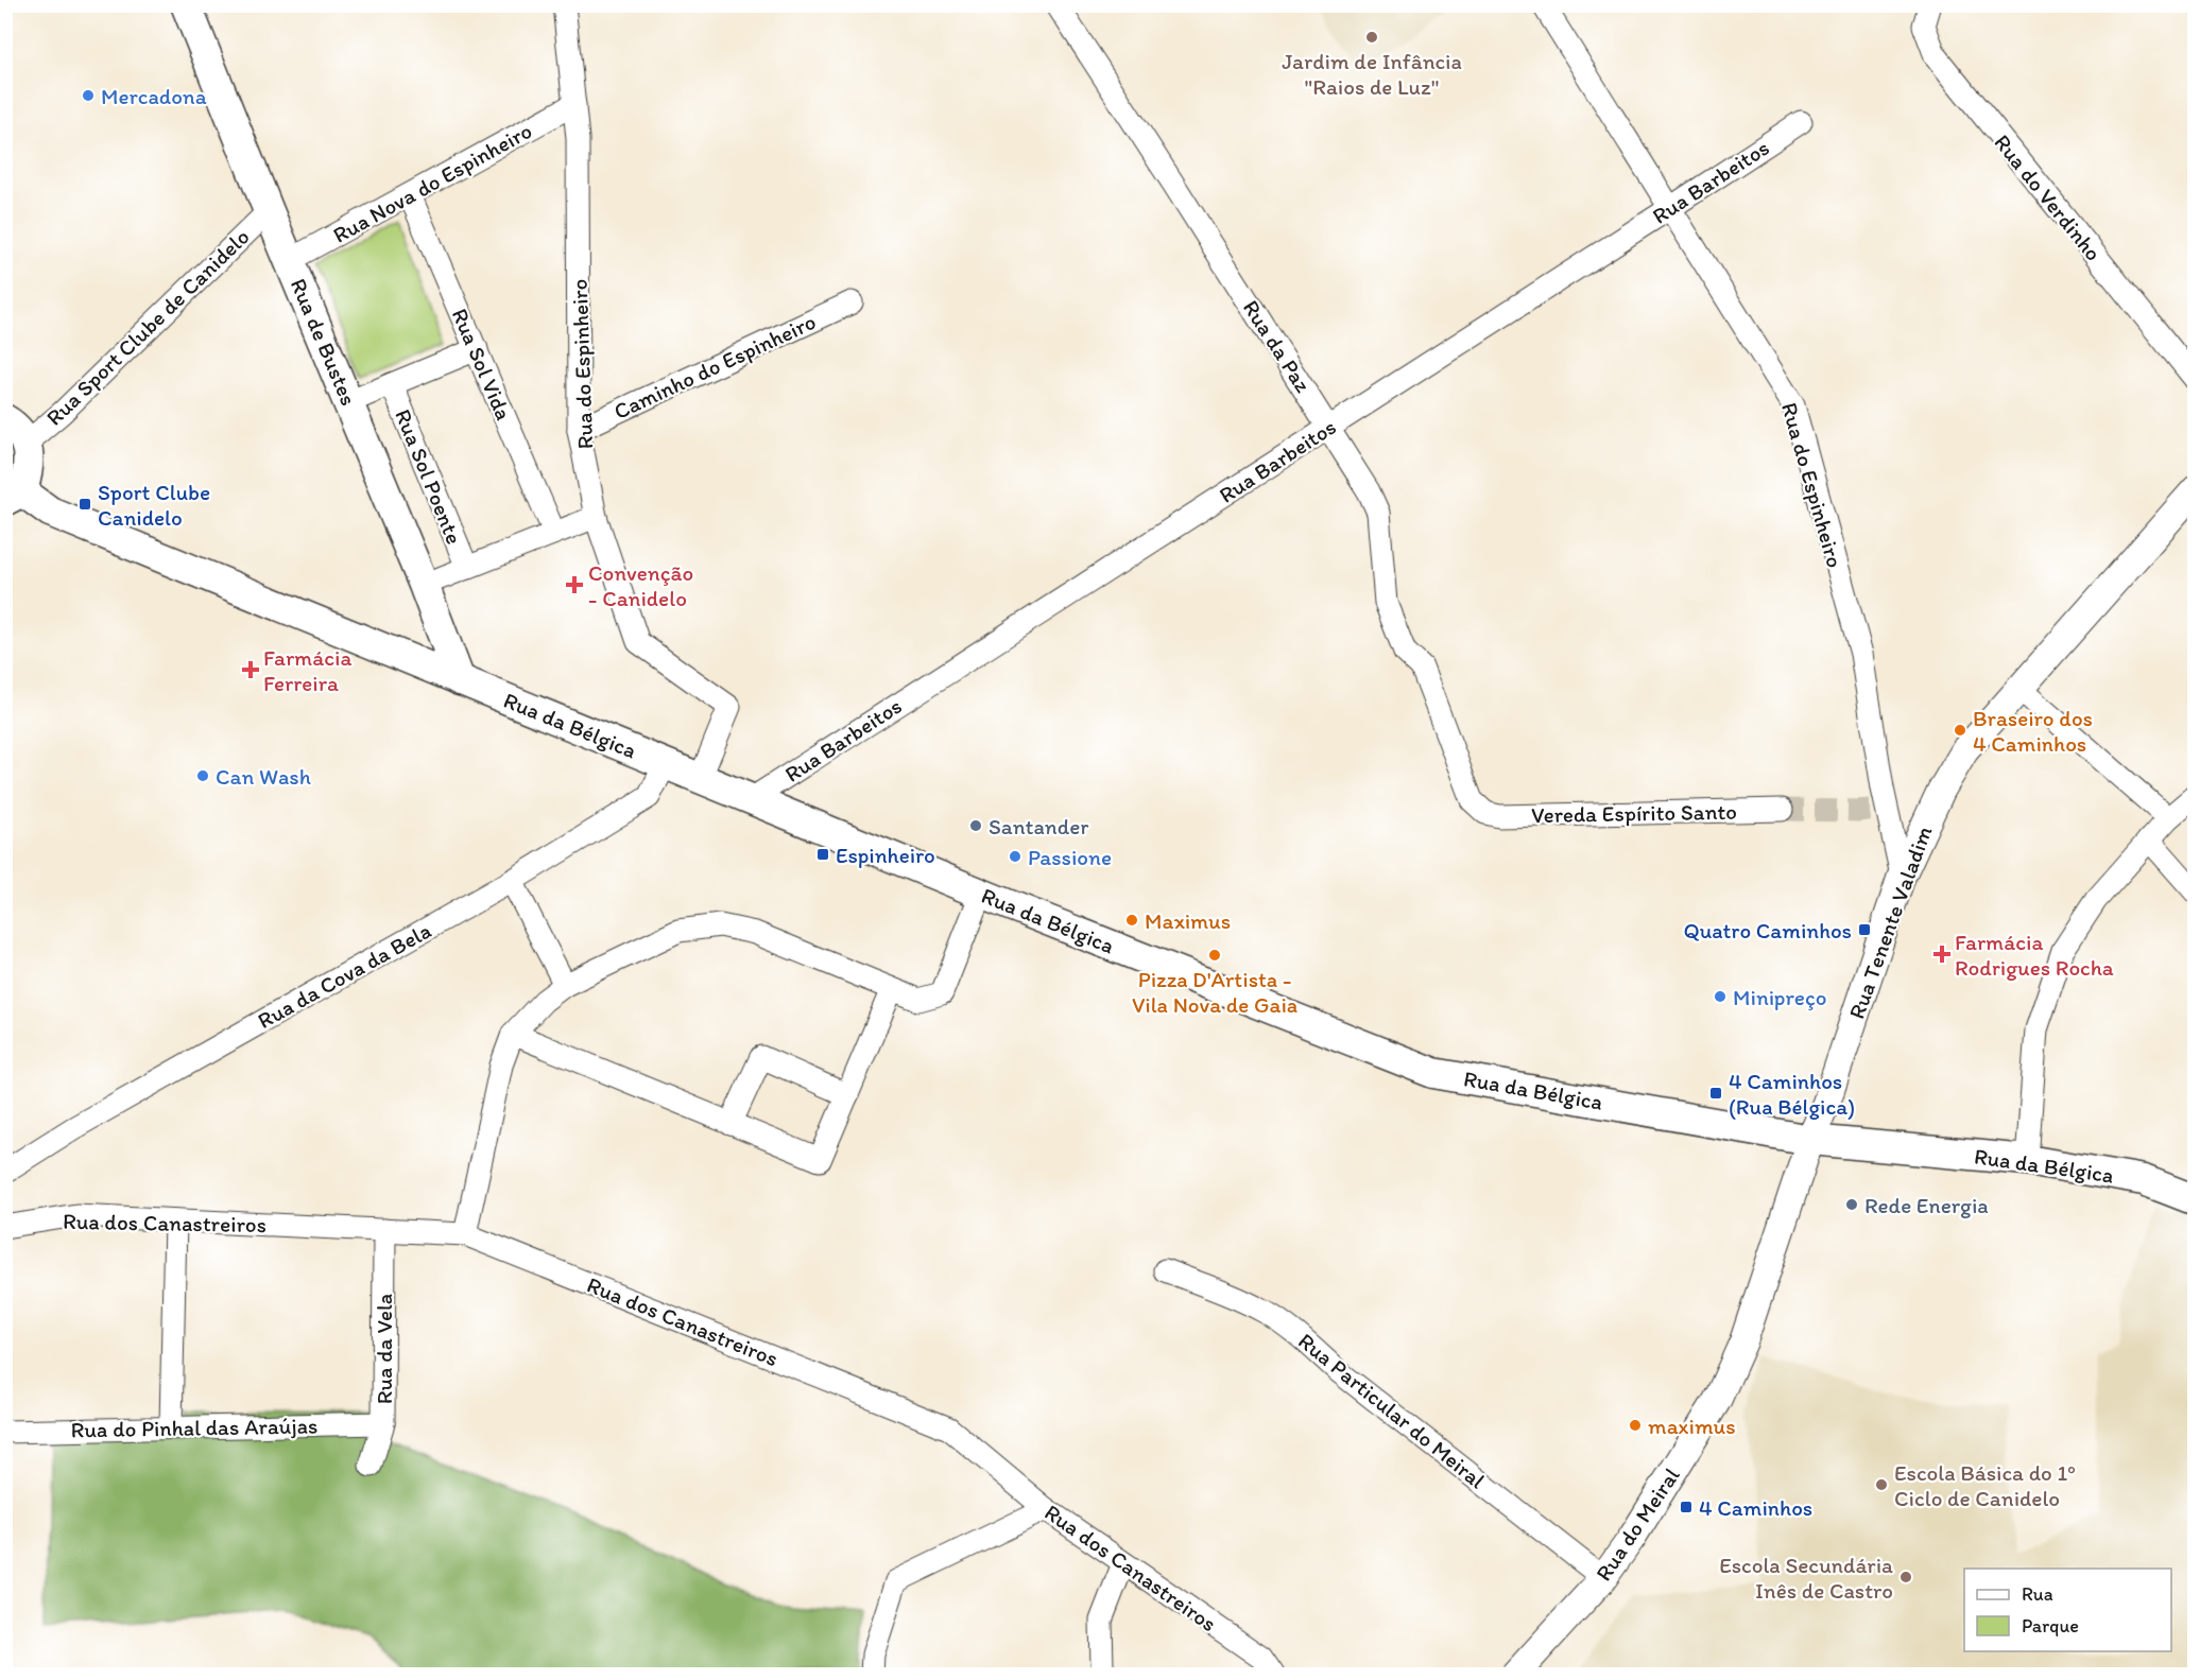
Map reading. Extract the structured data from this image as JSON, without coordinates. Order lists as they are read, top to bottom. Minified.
{"streets":{"main road":["Rua de Bustes","Rua da Bélgica"],"street":["Rua Barbeitos","Rua Nova do Espinheiro","Rua do Verdinho","Rua Sport Clube de Canidelo","Rua da Paz","Rua Sol Vida","Rua do Espinheiro","Caminho do Espinheiro","Rua Sol Poente","Vereda Espírito Santo","Rua Tenente Valadim","Rua da Cova da Bela","Rua dos Canastreiros","Rua da Vela","Rua Particular do Meiral","Rua do Pinhal das Araújas","Rua do Meiral"]},"crossings":[["Rua Barbeitos","Rua da Paz"],["Rua Barbeitos","Rua do Espinheiro"],["Rua Barbeitos","Rua da Bélgica"],["Rua Nova do Espinheiro","Rua de Bustes"],["Rua Nova do Espinheiro","Rua Sol Vida"],["Rua Nova do Espinheiro","Rua do Espinheiro"],["Rua Sport Clube de Canidelo","Rua de Bustes"],["Rua Sport Clube de Canidelo","Rua da Bélgica"],["Rua de Bustes","Rua da Bélgica"],["Rua da Paz","Vereda Espírito Santo"],["Rua do Espinheiro","Caminho do Espinheiro"],["Rua do Espinheiro","Rua da Bélgica"],["Rua do Espinheiro","Rua Tenente Valadim"],["Rua da Bélgica","Rua Tenente Valadim"],["Rua da Bélgica","Rua da Cova da Bela"],["Rua da Bélgica","Rua do Meiral"],["Rua Tenente Valadim","Rua do Meiral"],["Rua dos Canastreiros","Rua da Vela"],["Rua da Vela","Rua do Pinhal das Araújas"],["Rua Particular do Meiral","Rua do Meiral"]],"places":{"other":["Jardim de Infância \"Raios de Luz\"","Mercadona","Braseiro dos 4 Caminhos","Can Wash","Santander","Passione","Maximus","Pizza D'Artista - Vila Nova de Gaia","Minipreço","Rede Energia","maximus","Escola Básica do 1º Ciclo de Canidelo","Escola Secundária Inês de Castro"],"transit":["Sport Clube Canidelo","Espinheiro","Quatro Caminhos","4 Caminhos (Rua Bélgica)","4 Caminhos"],"health":["Convenção - Canidelo","Farmácia Ferreira","Farmácia Rodrigues Rocha"]},"legend":["Rua","Parque"]}
